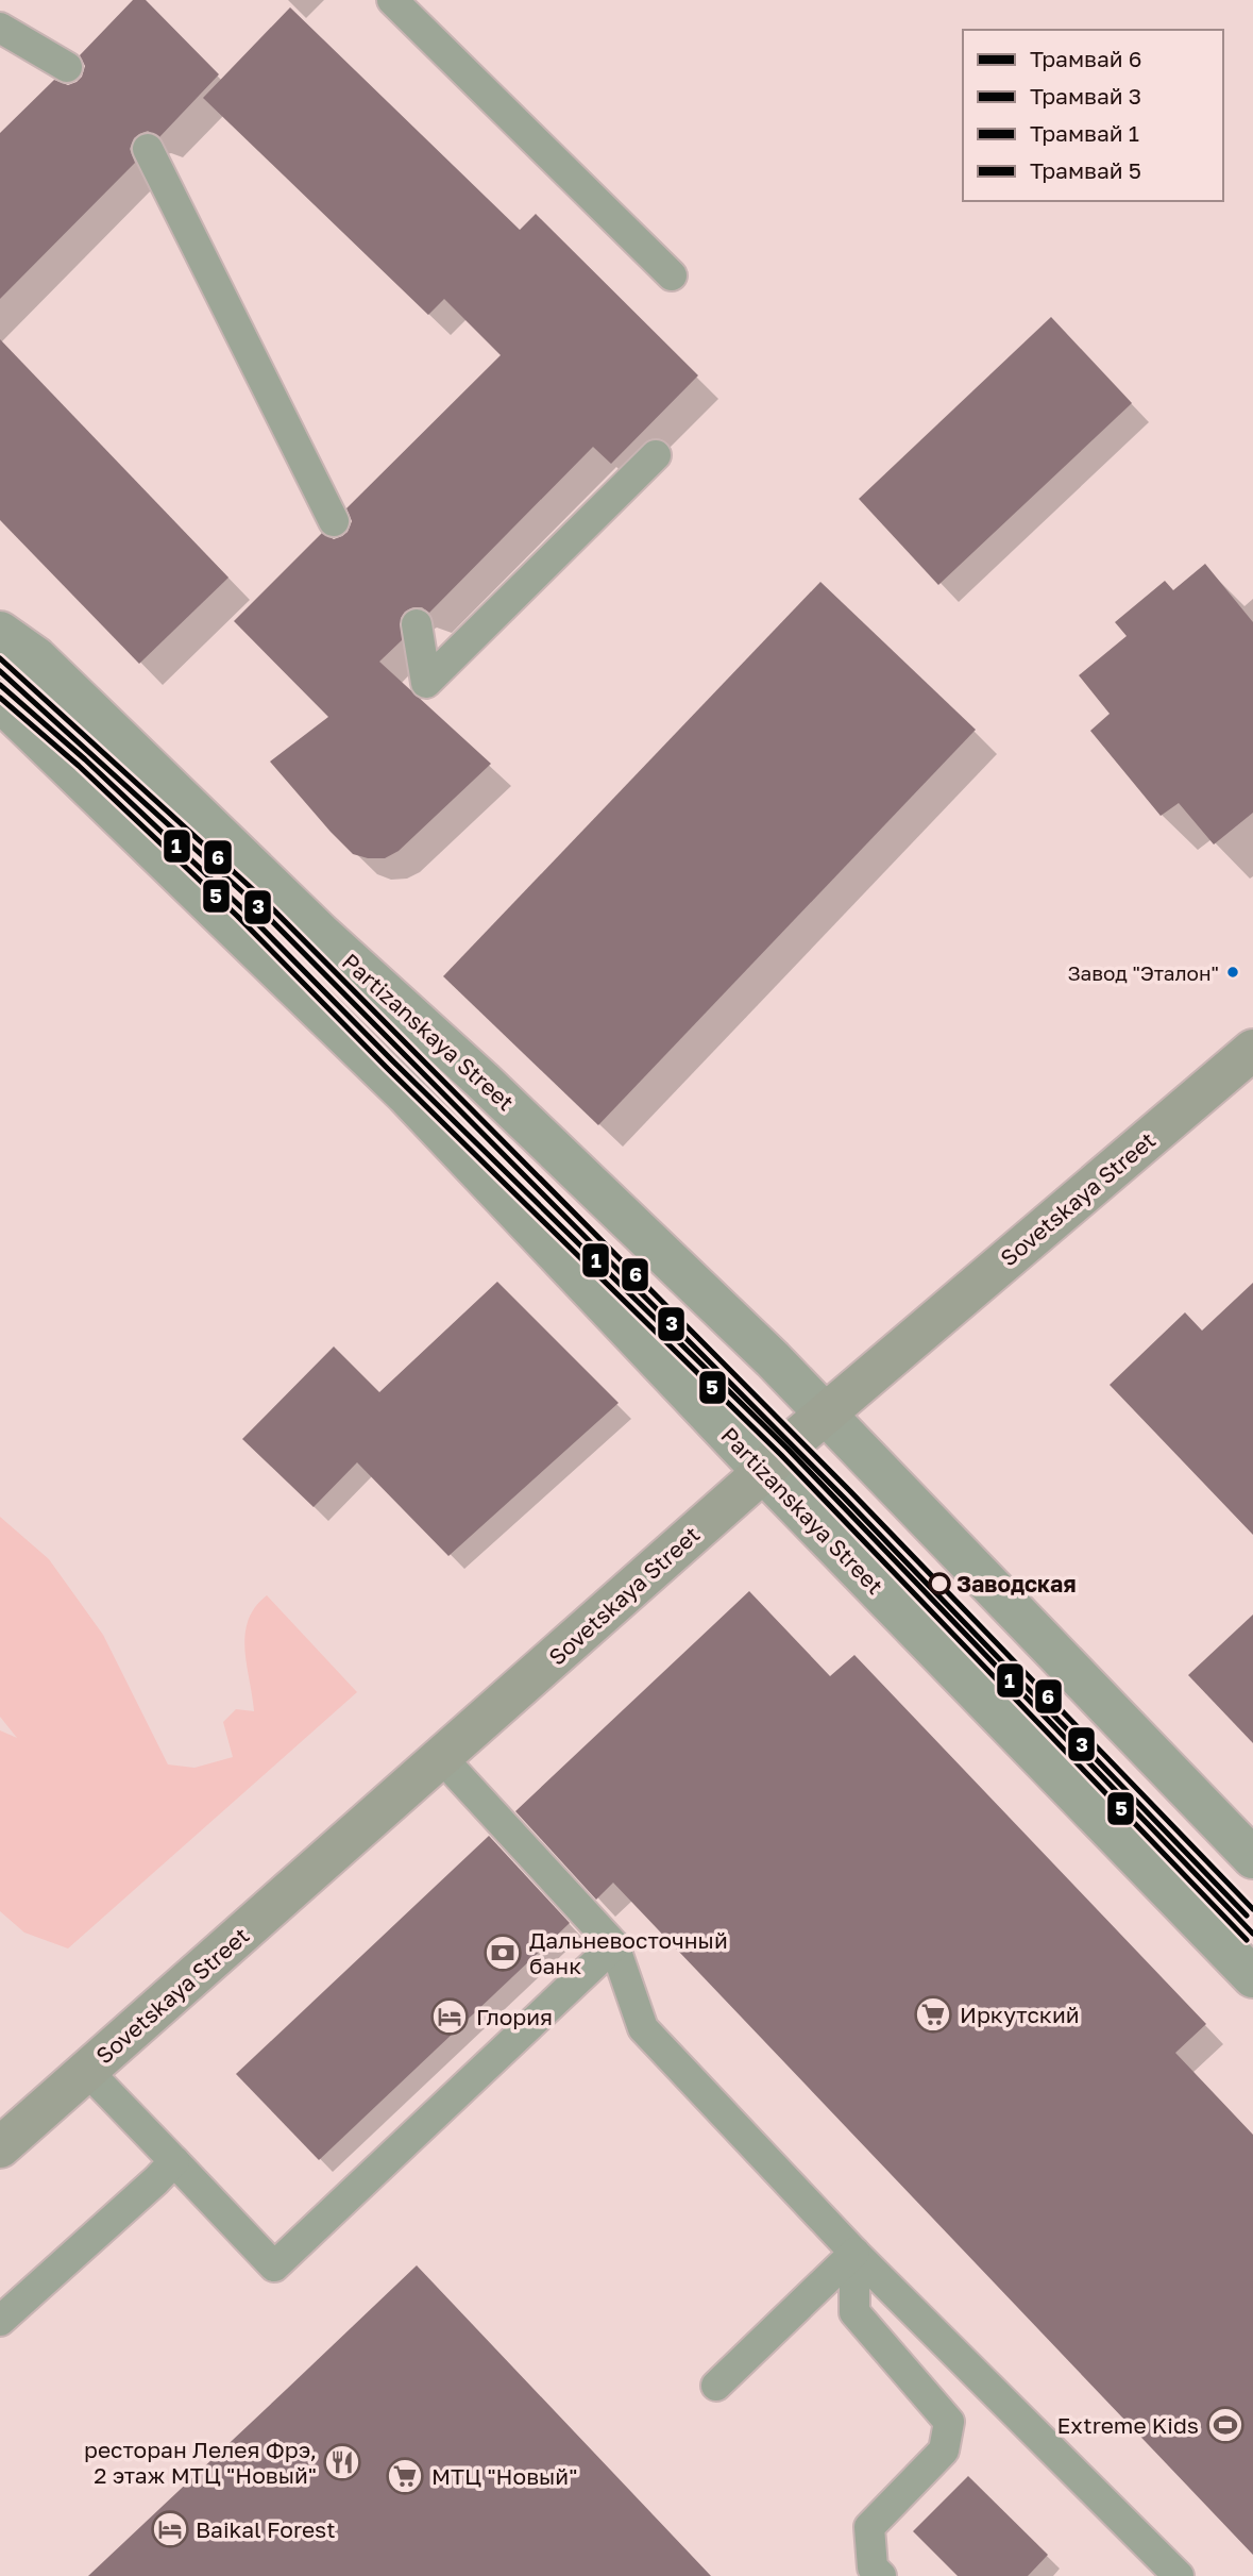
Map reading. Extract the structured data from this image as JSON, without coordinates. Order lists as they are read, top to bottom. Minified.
{"streets":{"main road":["Sovetskaya Street"],"street":["Partizanskaya Street"]},"crossings":[["Partizanskaya Street","Sovetskaya Street"]],"places":{"other":["Завод \"Эталон\"","Заводская"],"bank":["Дальневосточный банк"],"supermarket":["Иркутский","МТЦ \"Новый\""],"hotel":["Глория","Baikal Forest"],"sports":["Extreme Kids"],"restaurant":["ресторан Лелея Фрэ, 2 этаж МТЦ \"Новый\""]},"lines":["tram line 6","tram line 3","tram line 1","tram line 5"],"legend":["Трамвай 6","Трамвай 3","Трамвай 1","Трамвай 5"]}
